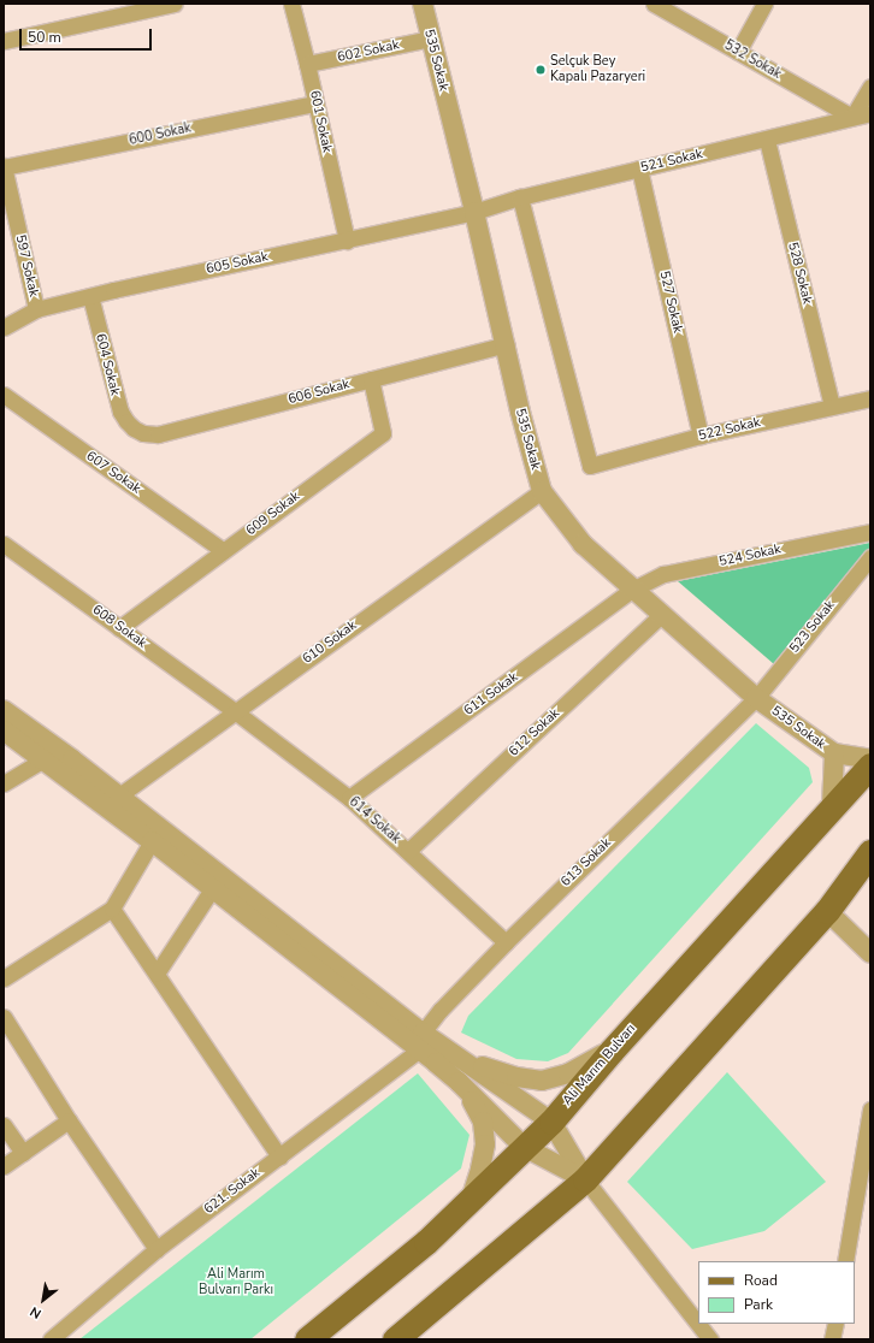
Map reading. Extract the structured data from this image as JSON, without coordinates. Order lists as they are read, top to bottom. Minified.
{"streets":{"main road":["Ali Marım Bulvarı"],"street":["602 Sokak","535 Sokak","532 Sokak","601 Sokak","600 Sokak","521 Sokak","605 Sokak","597 Sokak","528 Sokak","527 Sokak","604 Sokak","606 Sokak","522 Sokak","607 Sokak","609 Sokak","524 Sokak","608 Sokak","523 Sokak","610 Sokak","611 Sokak","612 Sokak","614 Sokak","613 Sokak","621. Sokak"]},"crossings":[["602 Sokak","535 Sokak"],["602 Sokak","601 Sokak"],["535 Sokak","521 Sokak"],["535 Sokak","605 Sokak"],["535 Sokak","606 Sokak"],["535 Sokak","524 Sokak"],["535 Sokak","523 Sokak"],["535 Sokak","610 Sokak"],["535 Sokak","611 Sokak"],["535 Sokak","612 Sokak"],["535 Sokak","613 Sokak"],["532 Sokak","521 Sokak"],["601 Sokak","600 Sokak"],["601 Sokak","605 Sokak"],["600 Sokak","597 Sokak"],["521 Sokak","605 Sokak"],["521 Sokak","528 Sokak"],["521 Sokak","527 Sokak"],["521 Sokak","522 Sokak"],["605 Sokak","597 Sokak"],["605 Sokak","604 Sokak"],["528 Sokak","522 Sokak"],["527 Sokak","522 Sokak"],["604 Sokak","606 Sokak"],["606 Sokak","609 Sokak"],["607 Sokak","609 Sokak"],["609 Sokak","608 Sokak"],["524 Sokak","611 Sokak"],["608 Sokak","610 Sokak"],["608 Sokak","614 Sokak"],["523 Sokak","613 Sokak"],["610 Sokak","614 Sokak"],["611 Sokak","614 Sokak"],["612 Sokak","614 Sokak"],["614 Sokak","613 Sokak"],["613 Sokak","621. Sokak"]],"parks":["Ali Marım Bulvarı Parkı"],"places":["Selçuk Bey Kapalı Pazaryeri"],"legend":["Road","Park"],"scale_bar":"50 m","north":"bottom left"}
